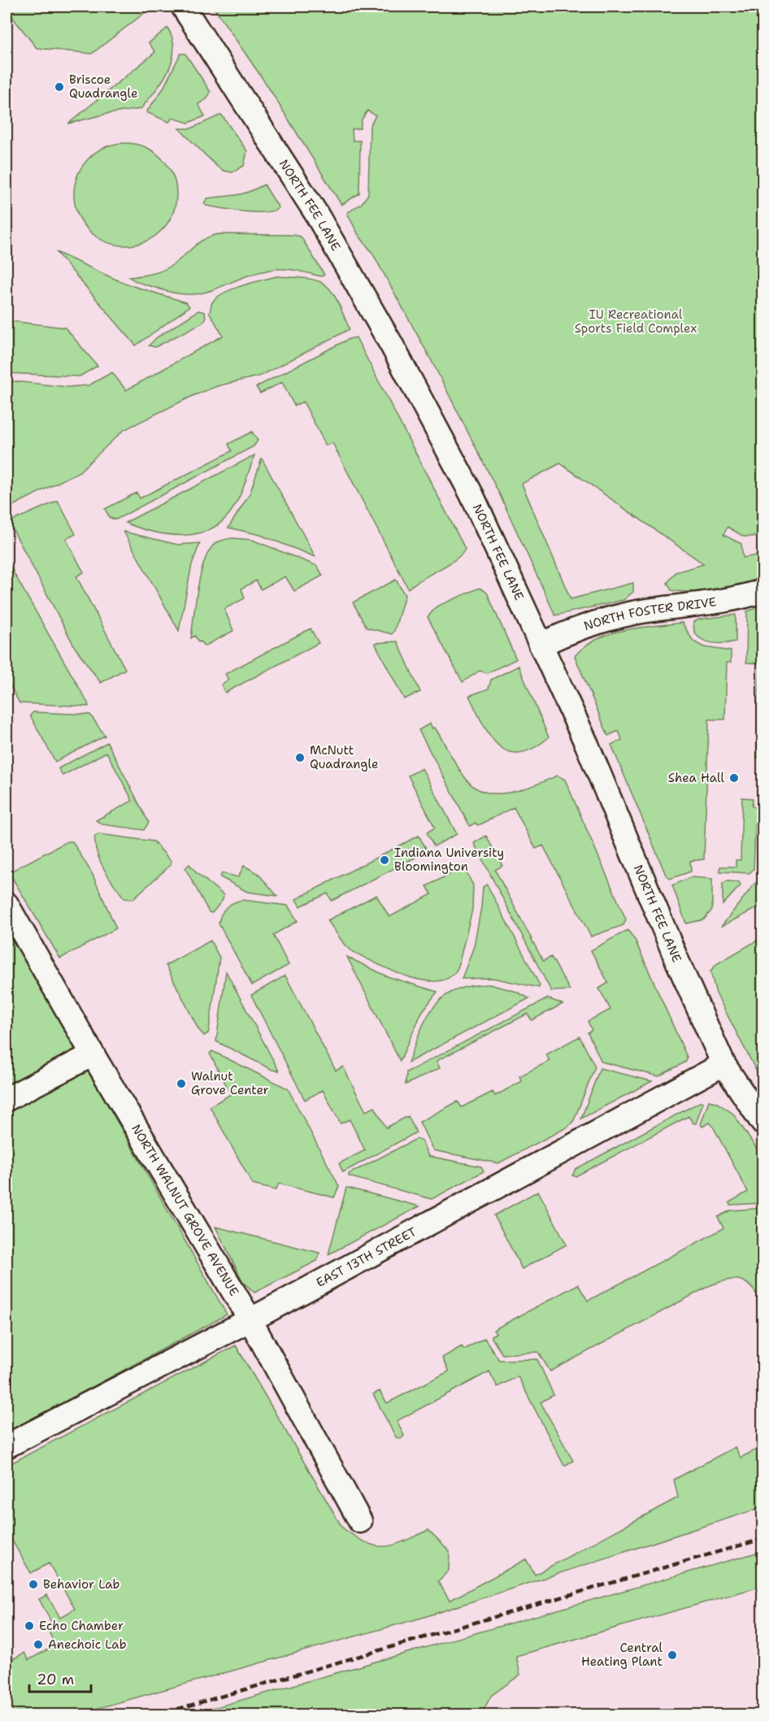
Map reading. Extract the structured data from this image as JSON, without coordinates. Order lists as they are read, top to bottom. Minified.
{"streets":{"street":["NORTH FEE LANE","NORTH FOSTER DRIVE","NORTH WALNUT GROVE AVENUE","EAST 13TH STREET"]},"crossings":[["NORTH FEE LANE","NORTH FOSTER DRIVE"],["NORTH FEE LANE","EAST 13TH STREET"],["NORTH WALNUT GROVE AVENUE","EAST 13TH STREET"]],"parks":["IU Recreational Sports Field Complex"],"places":["Briscoe Quadrangle","McNutt Quadrangle","Shea Hall","Indiana University Bloomington","Walnut Grove Center","Behavior Lab","Echo Chamber","Anechoic Lab","Central Heating Plant"],"scale_bar":"20 m"}
